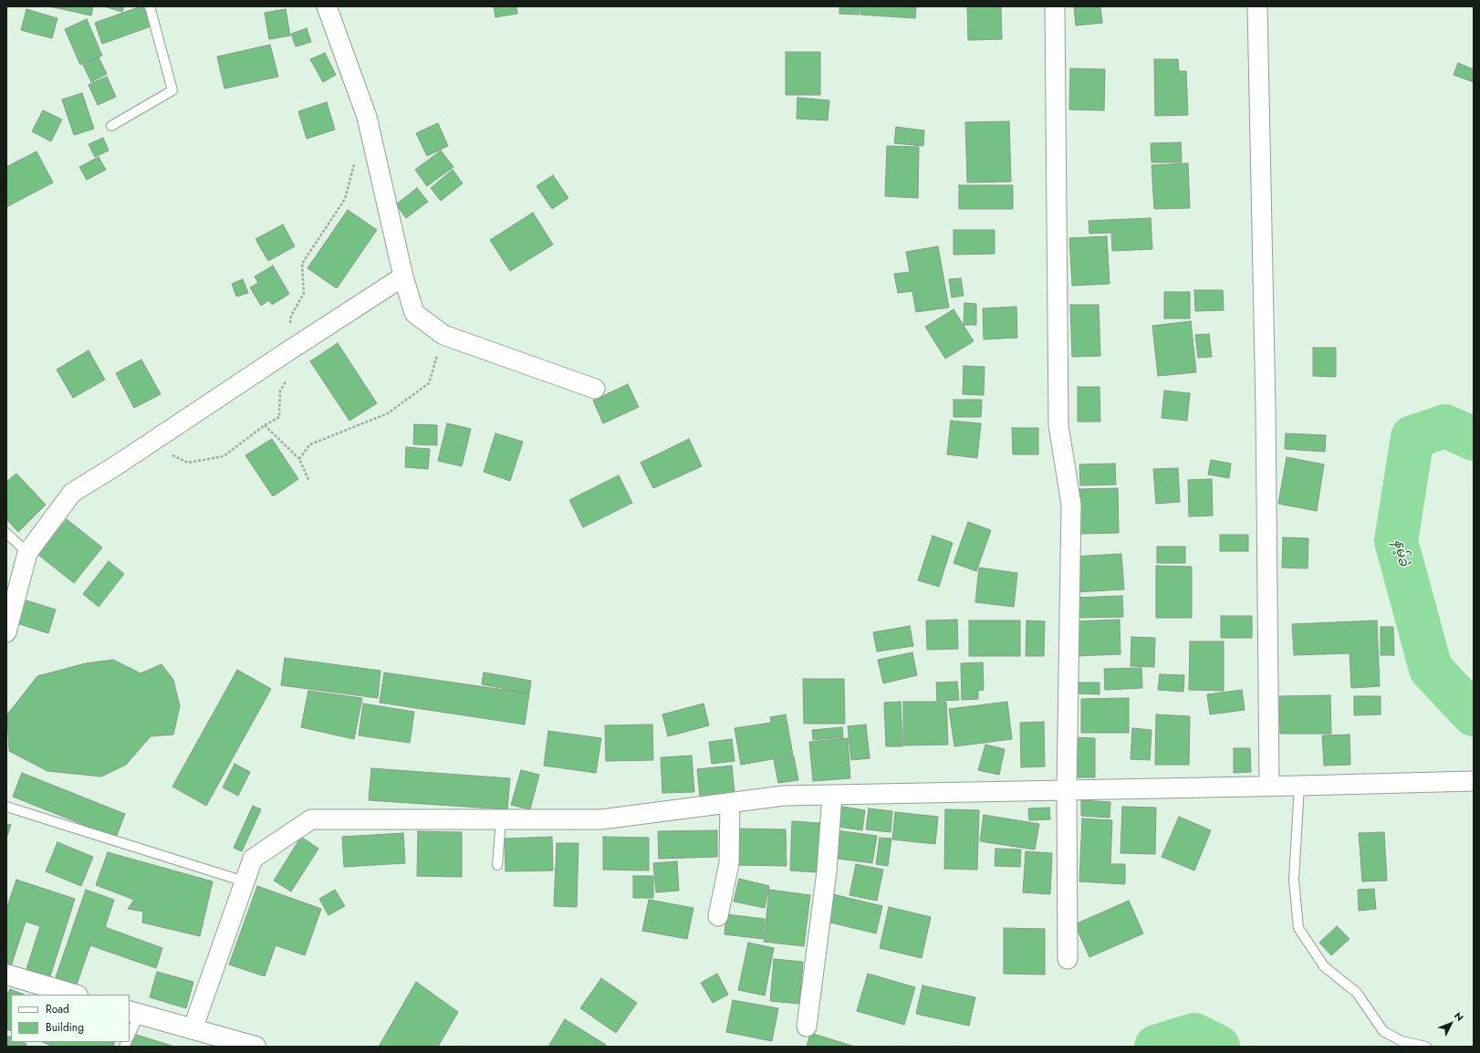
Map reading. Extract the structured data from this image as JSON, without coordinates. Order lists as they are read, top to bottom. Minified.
{"water":["နမ့်ခဲ"],"legend":["Road","Building"],"north":"top right"}
